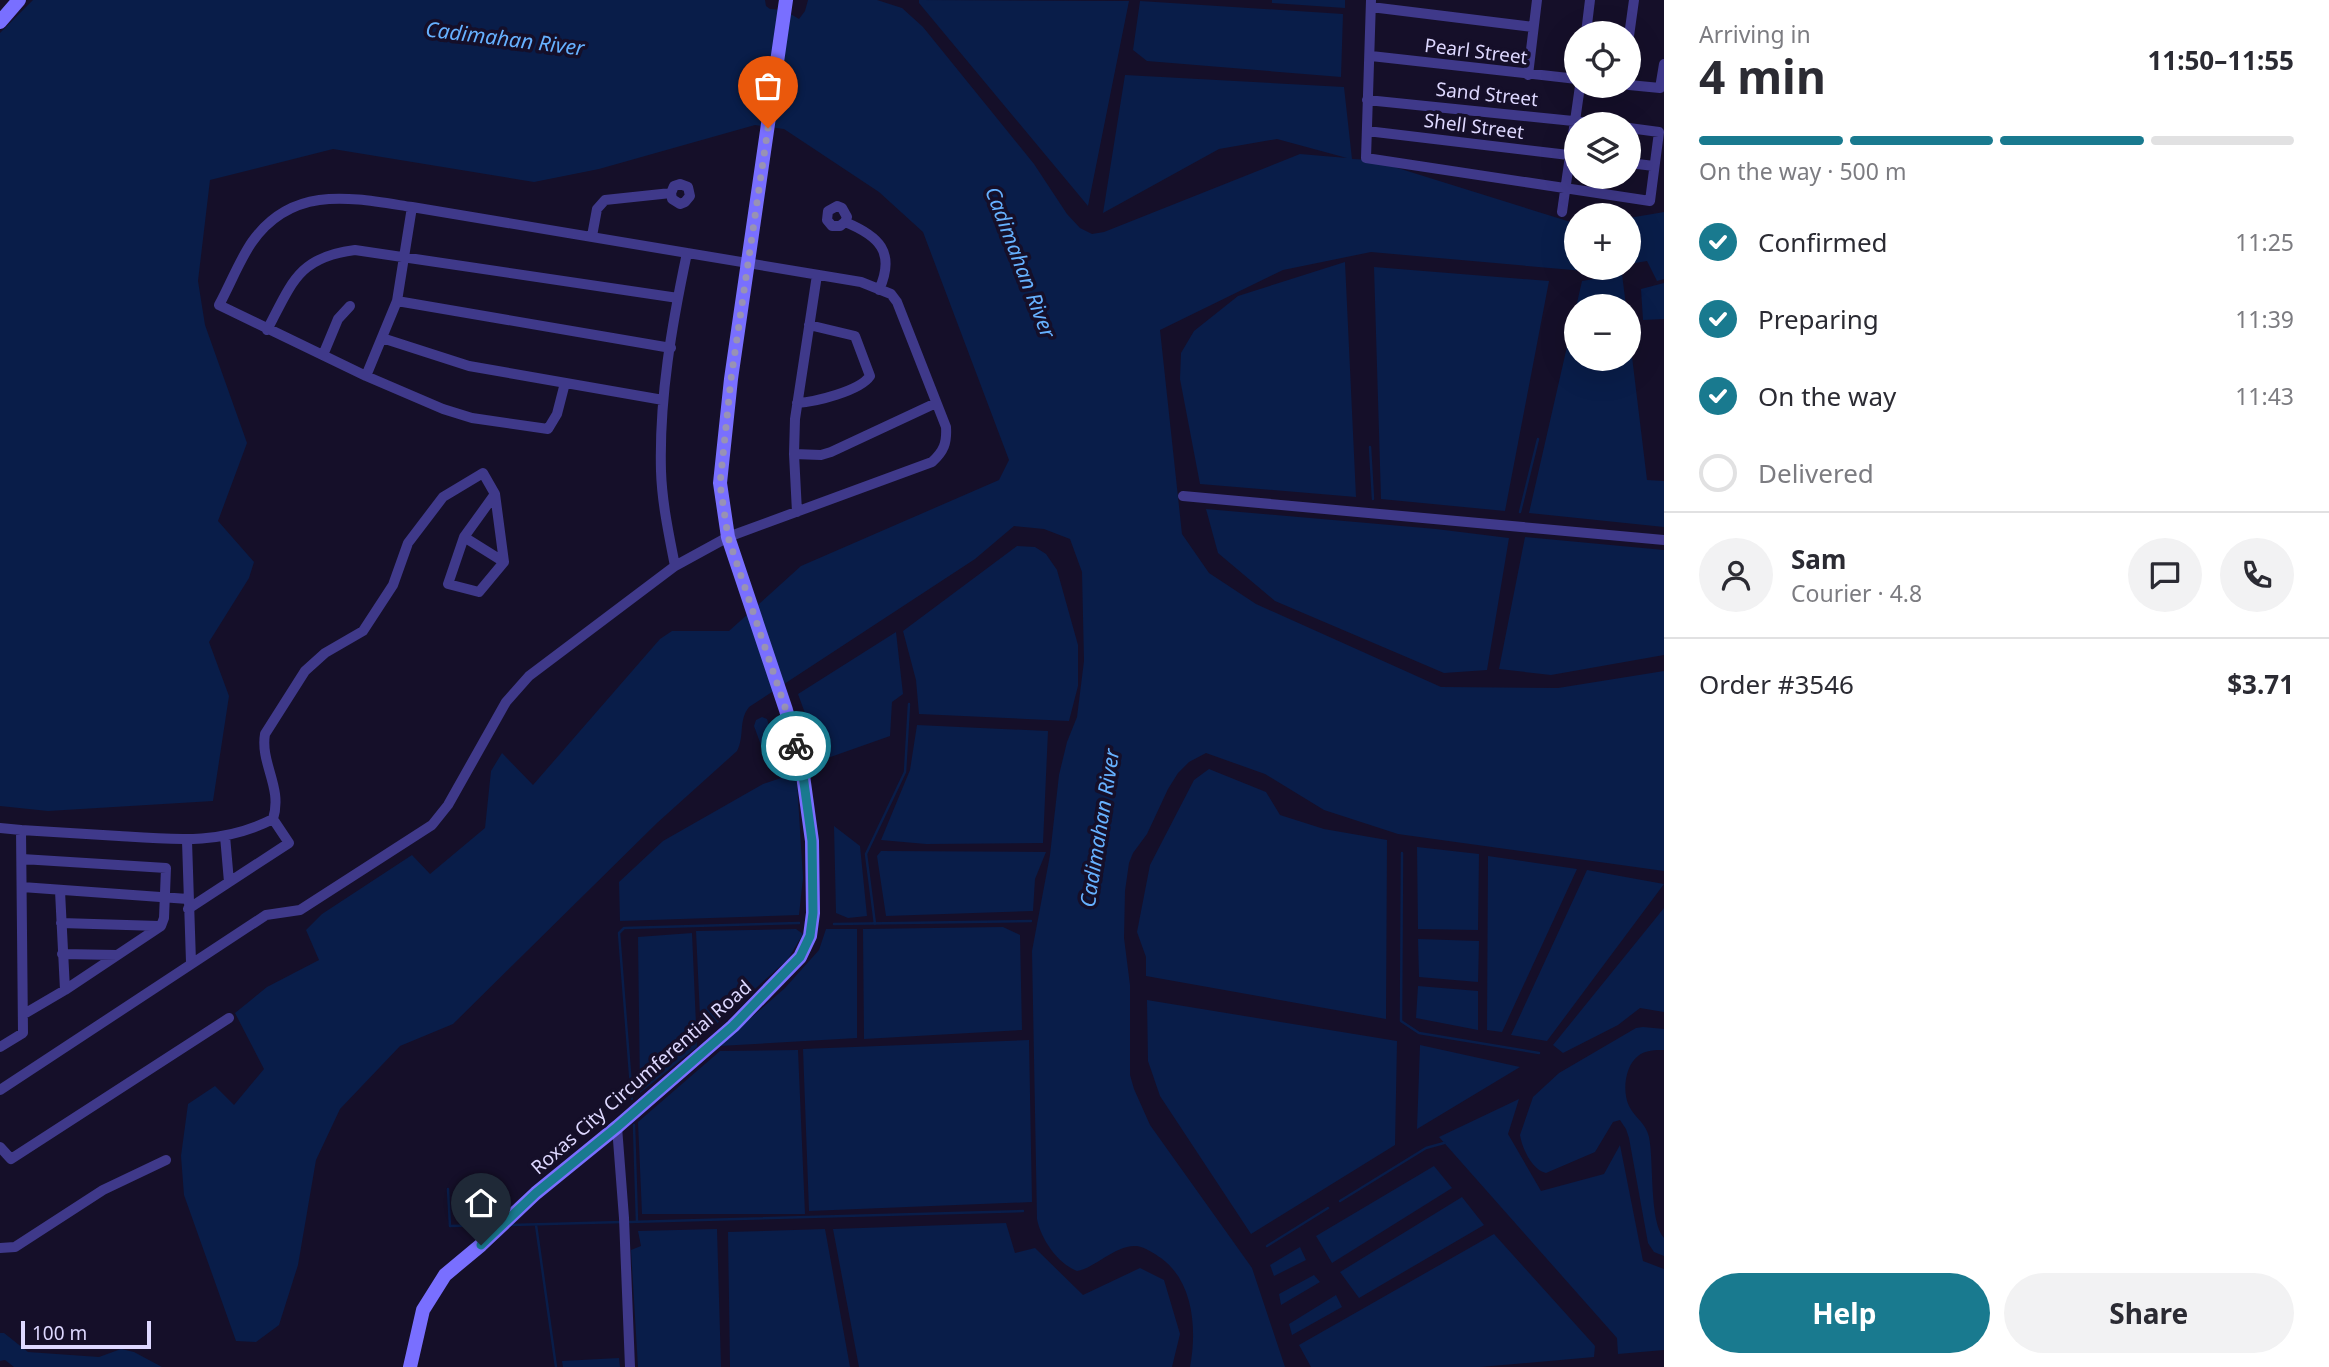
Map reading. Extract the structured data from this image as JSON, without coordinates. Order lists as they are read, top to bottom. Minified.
{"streets":{"main road":["Roxas City Circumferential Road"],"street":["Pearl Street","Sand Street","Shell Street"]},"water":["Cadimahan River"],"scale_bar":"100 m","page":{"heading":["4 min","Arriving in","11:50–11:55"],"panel":["Sam","Courier · 4.8","Order #3546","$3.71"],"map_buttons":["+","−"],"bar":"On the way · 500 m","list":[["Confirmed","11:25"],["Preparing","11:39"],["On the way","11:43"],"Delivered"],"buttons":["Help","Share"],"scale":"100 m"}}
